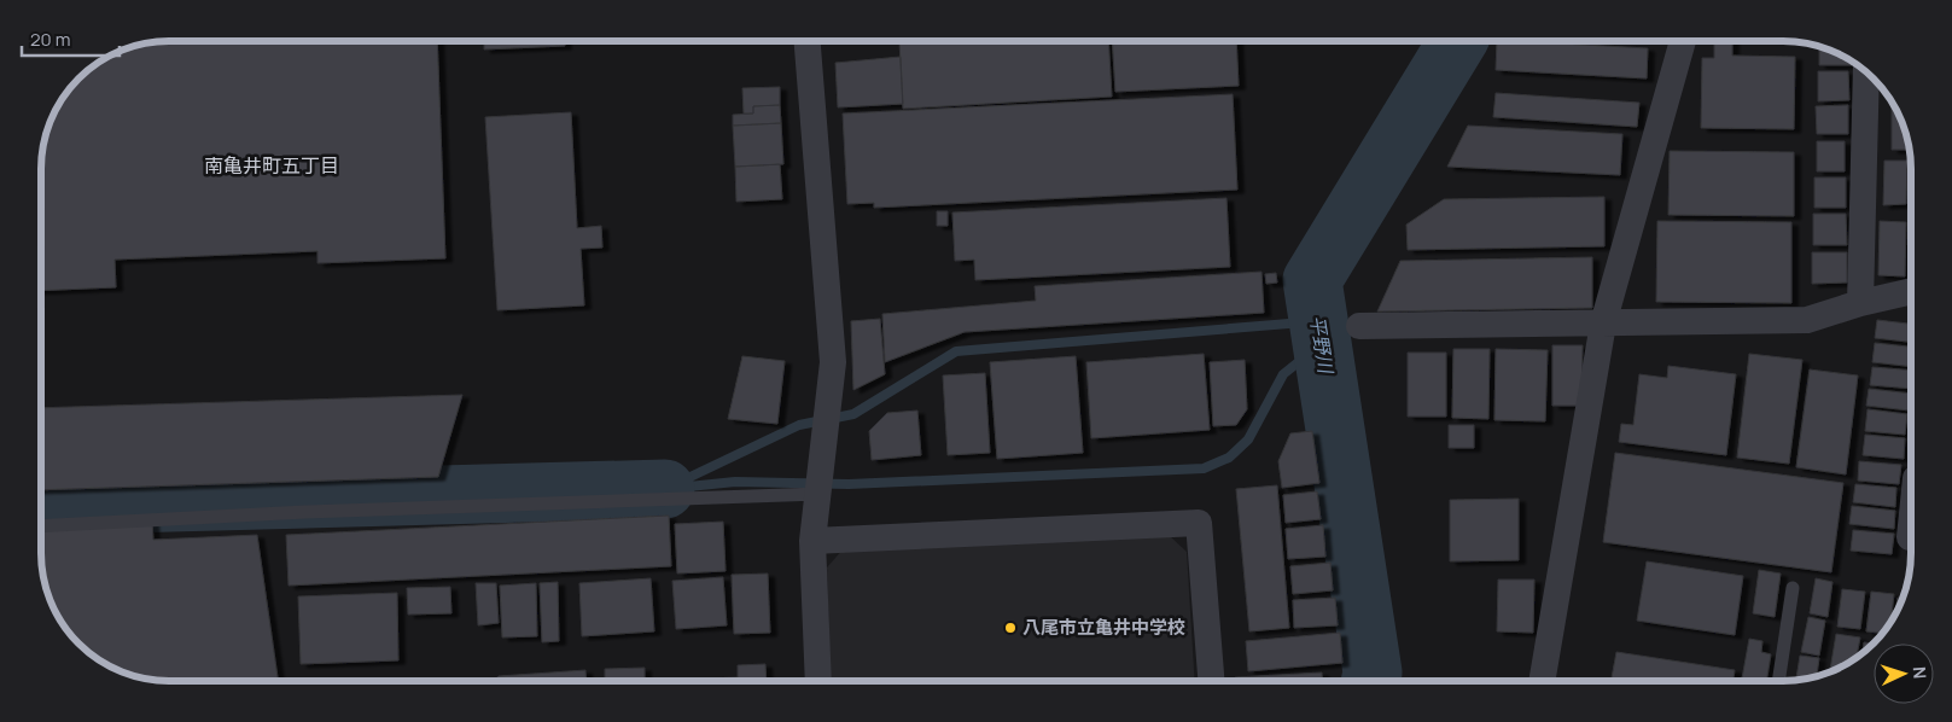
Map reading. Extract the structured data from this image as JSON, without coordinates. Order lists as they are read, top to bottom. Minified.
{"districts":["南亀井町五丁目"],"water":["平野川"],"places":["八尾市立亀井中学校"],"scale_bar":"20 m","north":"right"}
